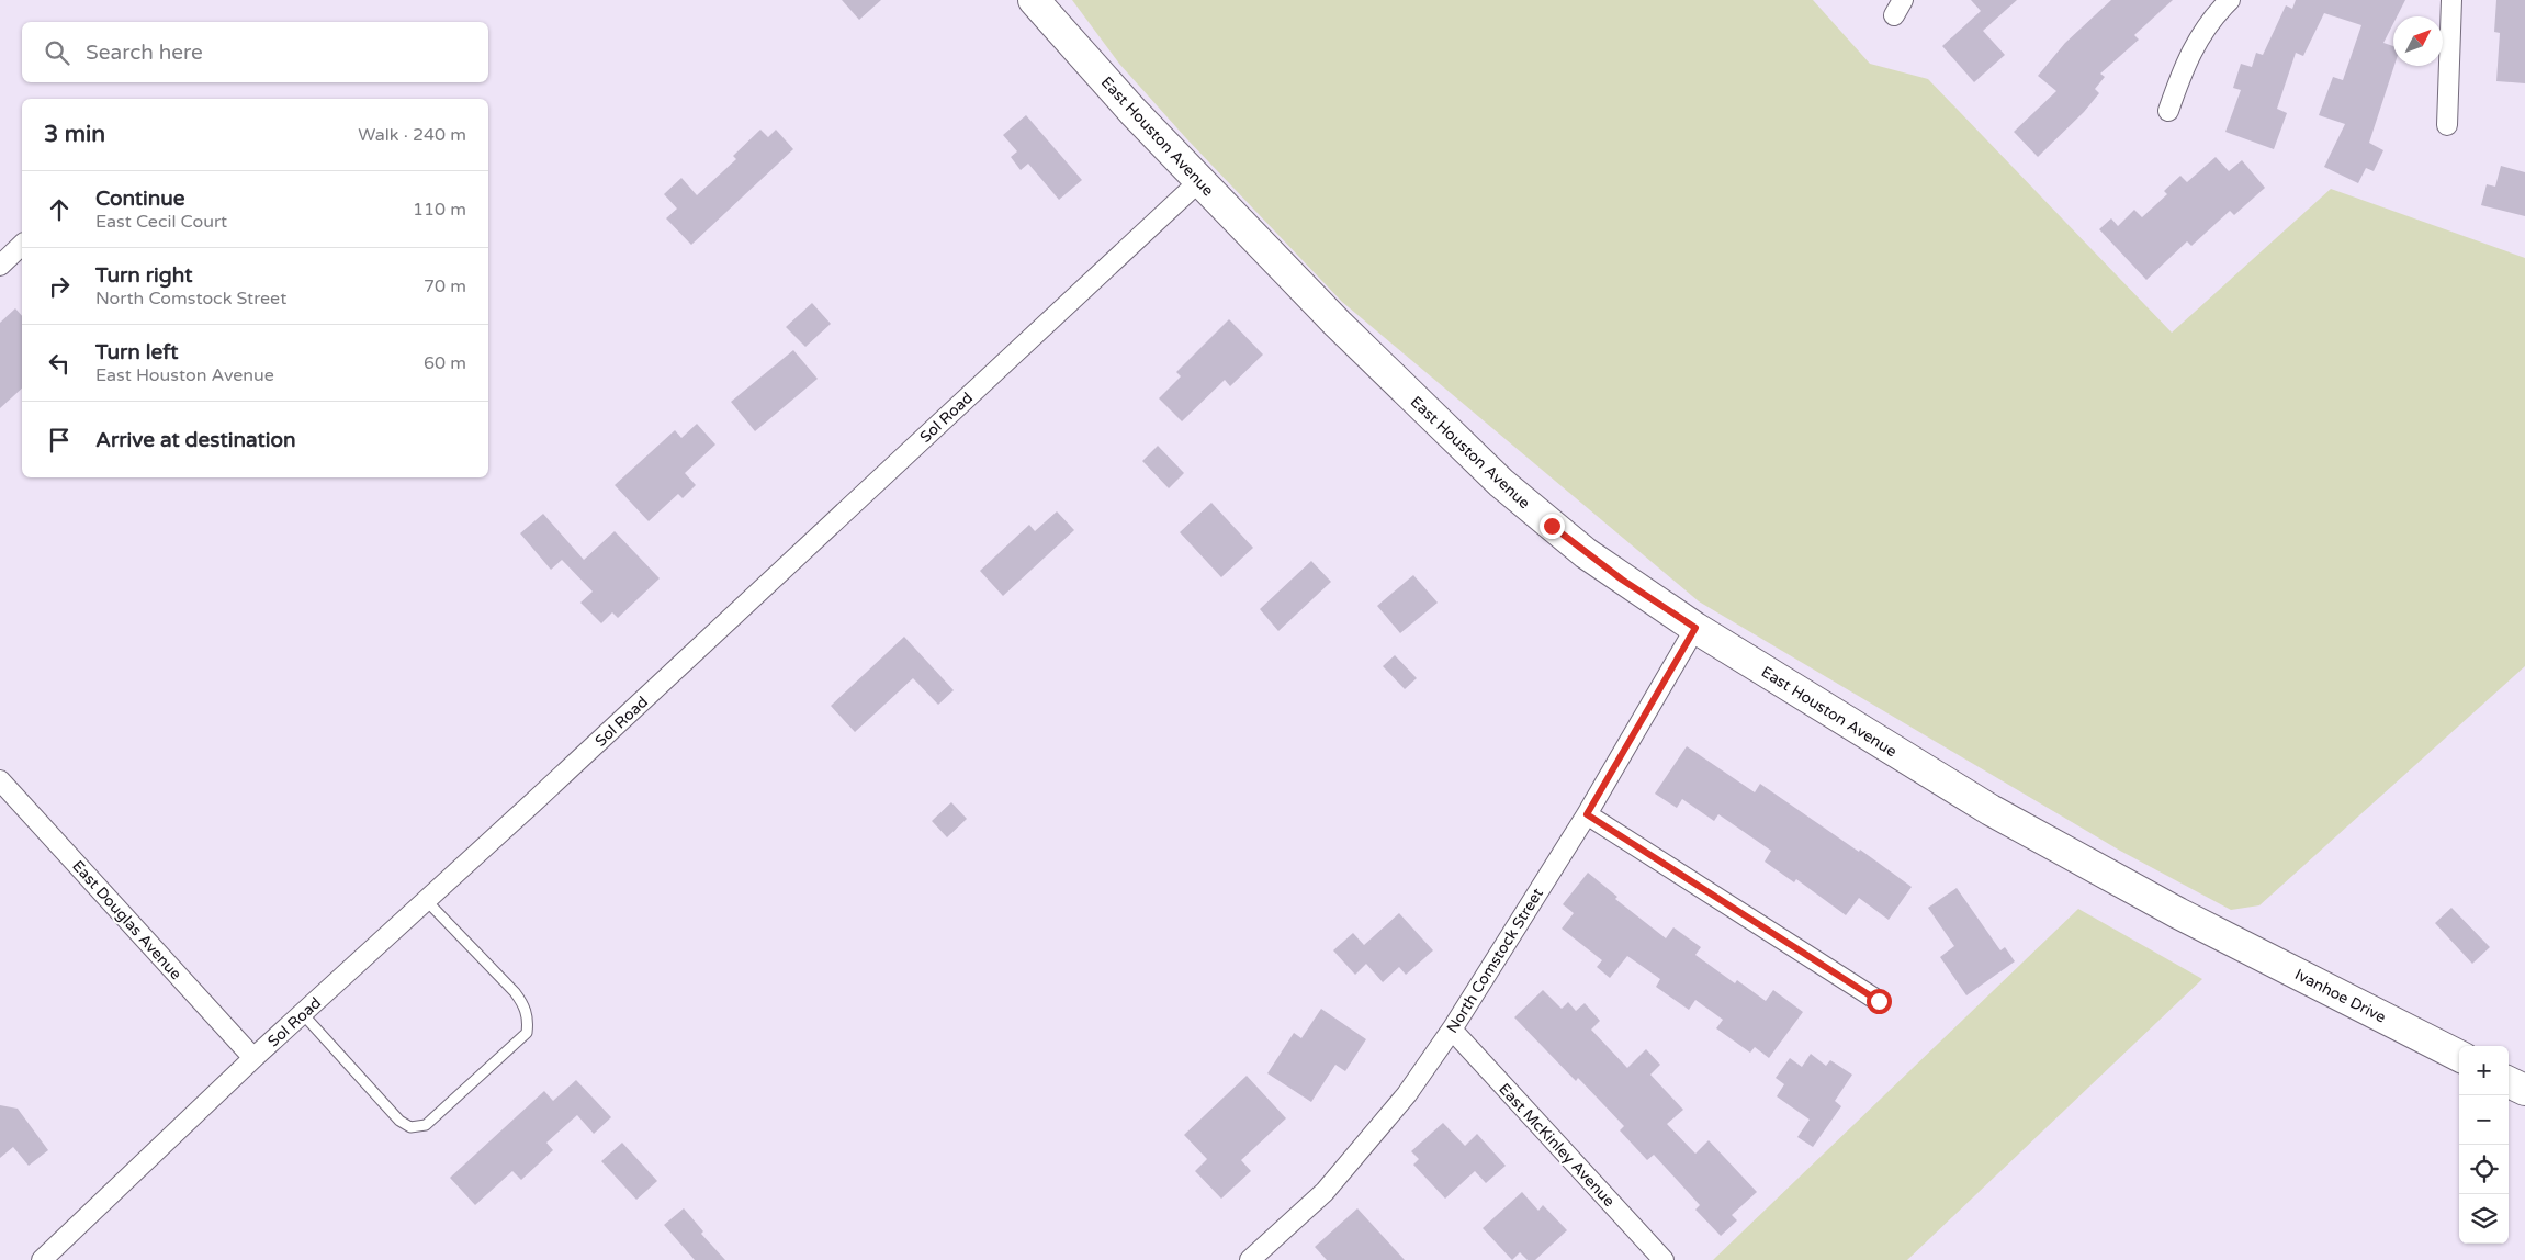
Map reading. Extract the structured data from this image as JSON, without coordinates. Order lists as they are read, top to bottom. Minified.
{"streets":{"main road":["East Houston Avenue","Ivanhoe Drive"],"street":["Sol Road","East Douglas Avenue","North Comstock Street","East McKinley Avenue"]},"crossings":[["East Houston Avenue","Sol Road"],["East Houston Avenue","North Comstock Street"],["East Houston Avenue","Ivanhoe Drive"],["Sol Road","East Douglas Avenue"],["North Comstock Street","East McKinley Avenue"]],"north":"top right","page":{"search":"Search here","heading":["3 min","Walk · 240 m"],"list":[["Continue","East Cecil Court","110 m"],["Turn right","North Comstock Street","70 m"],["Turn left","East Houston Avenue","60 m"],"Arrive at destination"],"map_buttons":["+","−"]}}
